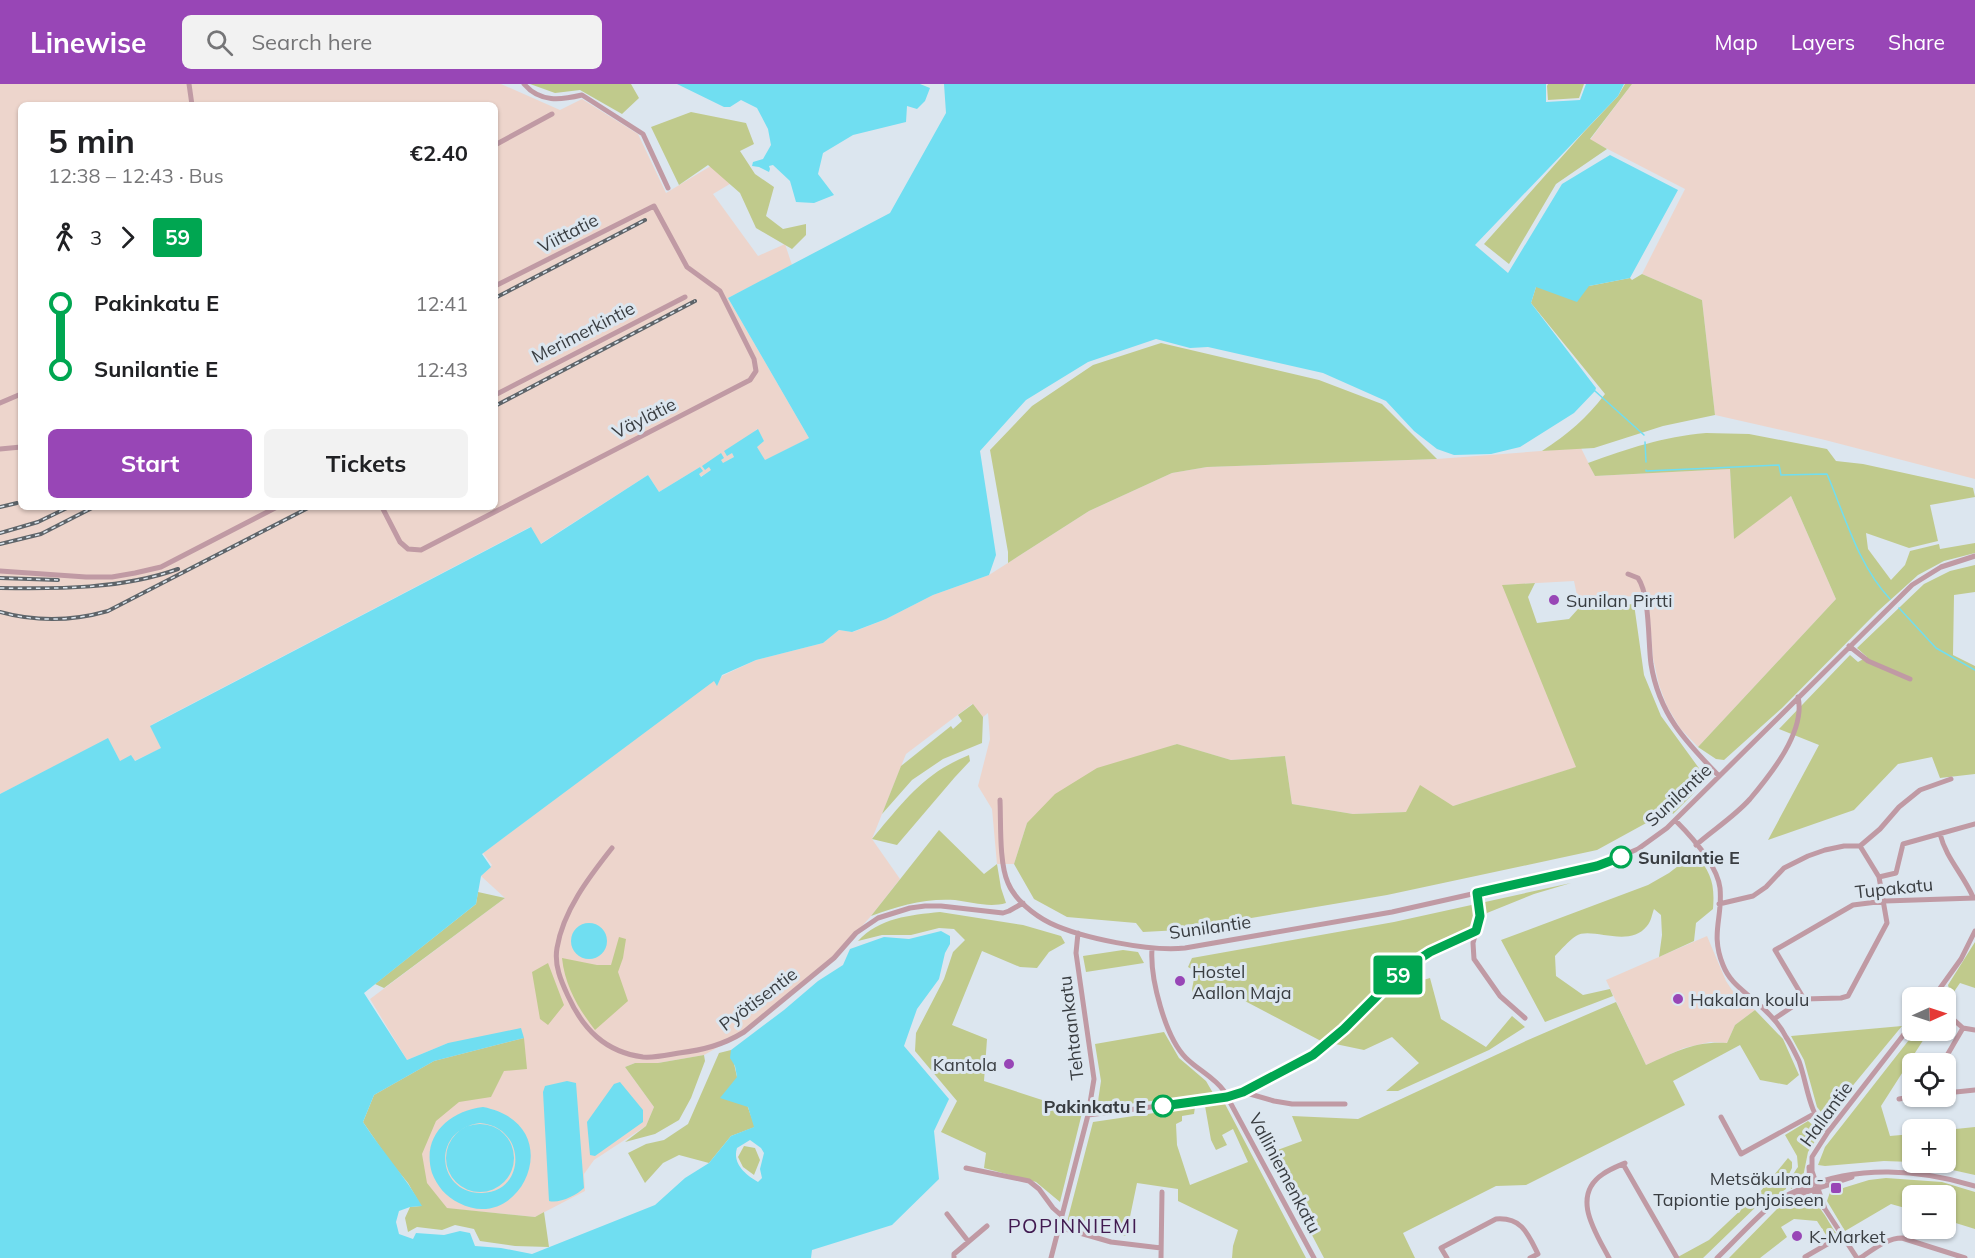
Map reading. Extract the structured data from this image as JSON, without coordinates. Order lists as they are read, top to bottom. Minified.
{"streets":{"street":["Viittatie","Merimerkintie","Väylätie","Sunilantie","Tupakatu","Pyötisentie","Tehtaankatu","Hallantie","Valliniemenkatu"]},"crossings":[["Viittatie","Väylätie"],["Sunilantie","Tehtaankatu"],["Sunilantie","Valliniemenkatu"]],"districts":["POPINNIEMI"],"places":{"other":["Sunilan Pirtti","Sunilantie E","Hostel Aallon Maja","Hakalan koulu","Kantola","Pakinkatu E","K-Market"],"transit":["Metsäkulma - Tapiontie pohjoiseen"]},"lines":["bus line 59"],"north":"right","page":{"header":"Linewise","search":"Search here","nav":["Map","Layers","Share"],"on_map":"59","heading":["5 min","12:38 – 12:43 · Bus","€2.40"],"legs":["3","59"],"list":[{"name":"Pakinkatu E","value":"12:41"},{"name":"Sunilantie E","value":"12:43"}],"buttons":["Start","Tickets"],"map_buttons":["+","−"]}}
